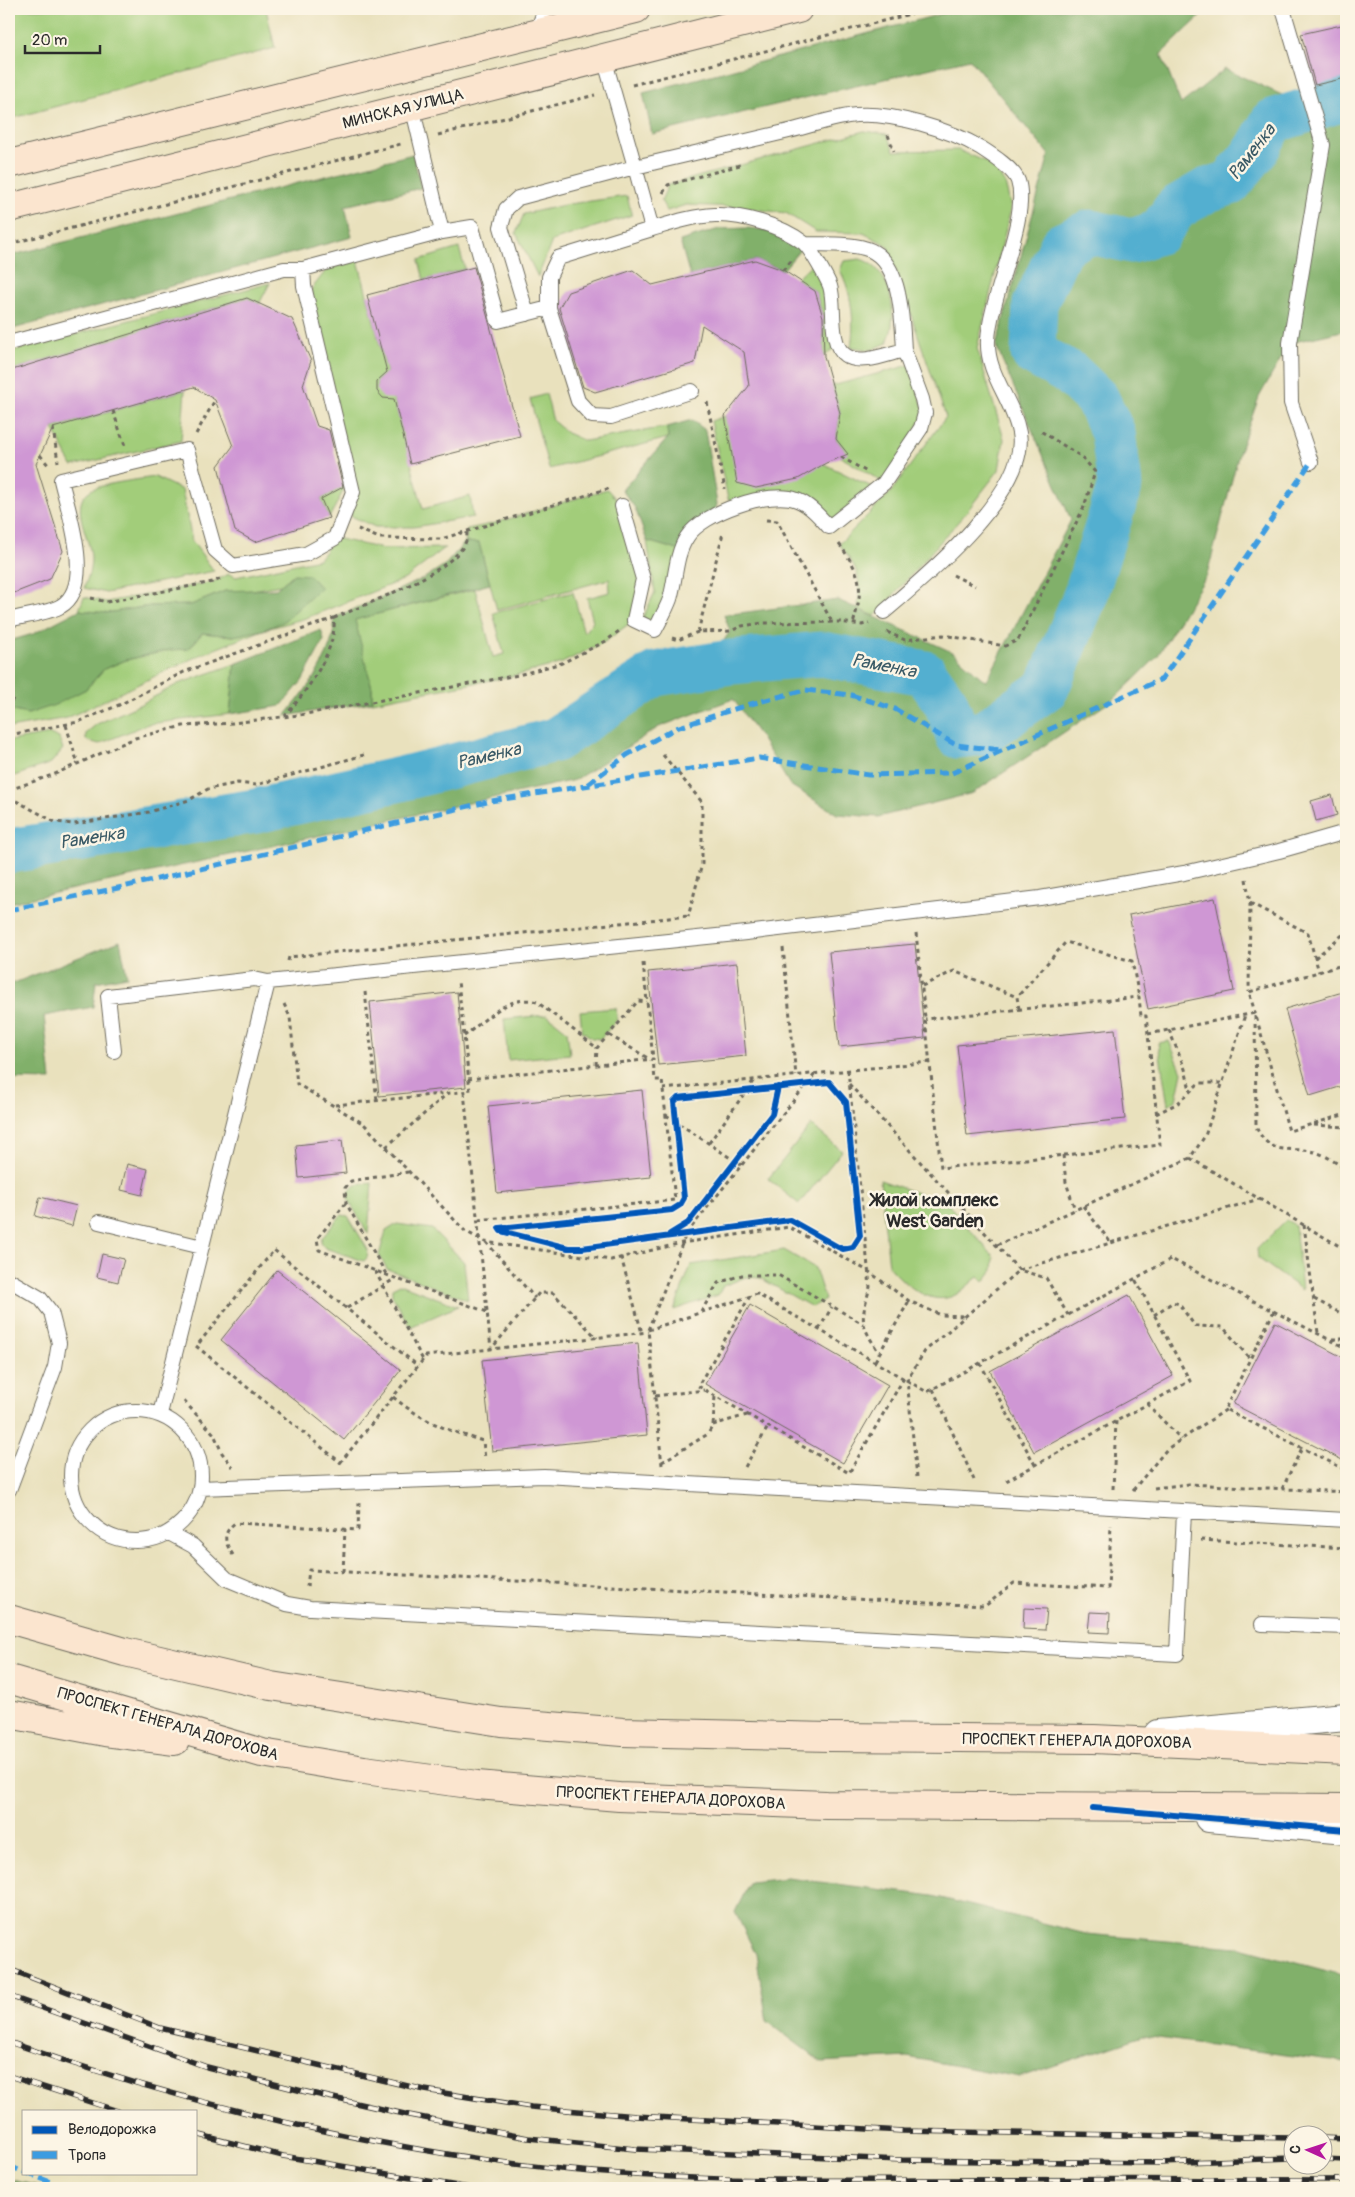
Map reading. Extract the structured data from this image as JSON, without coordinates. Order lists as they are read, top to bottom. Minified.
{"streets":{"main road":["МИНСКАЯ УЛИЦА","ПРОСПЕКТ ГЕНЕРАЛА ДОРОХОВА"]},"districts":["Жилой комплекс West Garden"],"water":["Раменка"],"legend":["Велодорожка","Тропа"],"scale_bar":"20 m","north":"left"}
